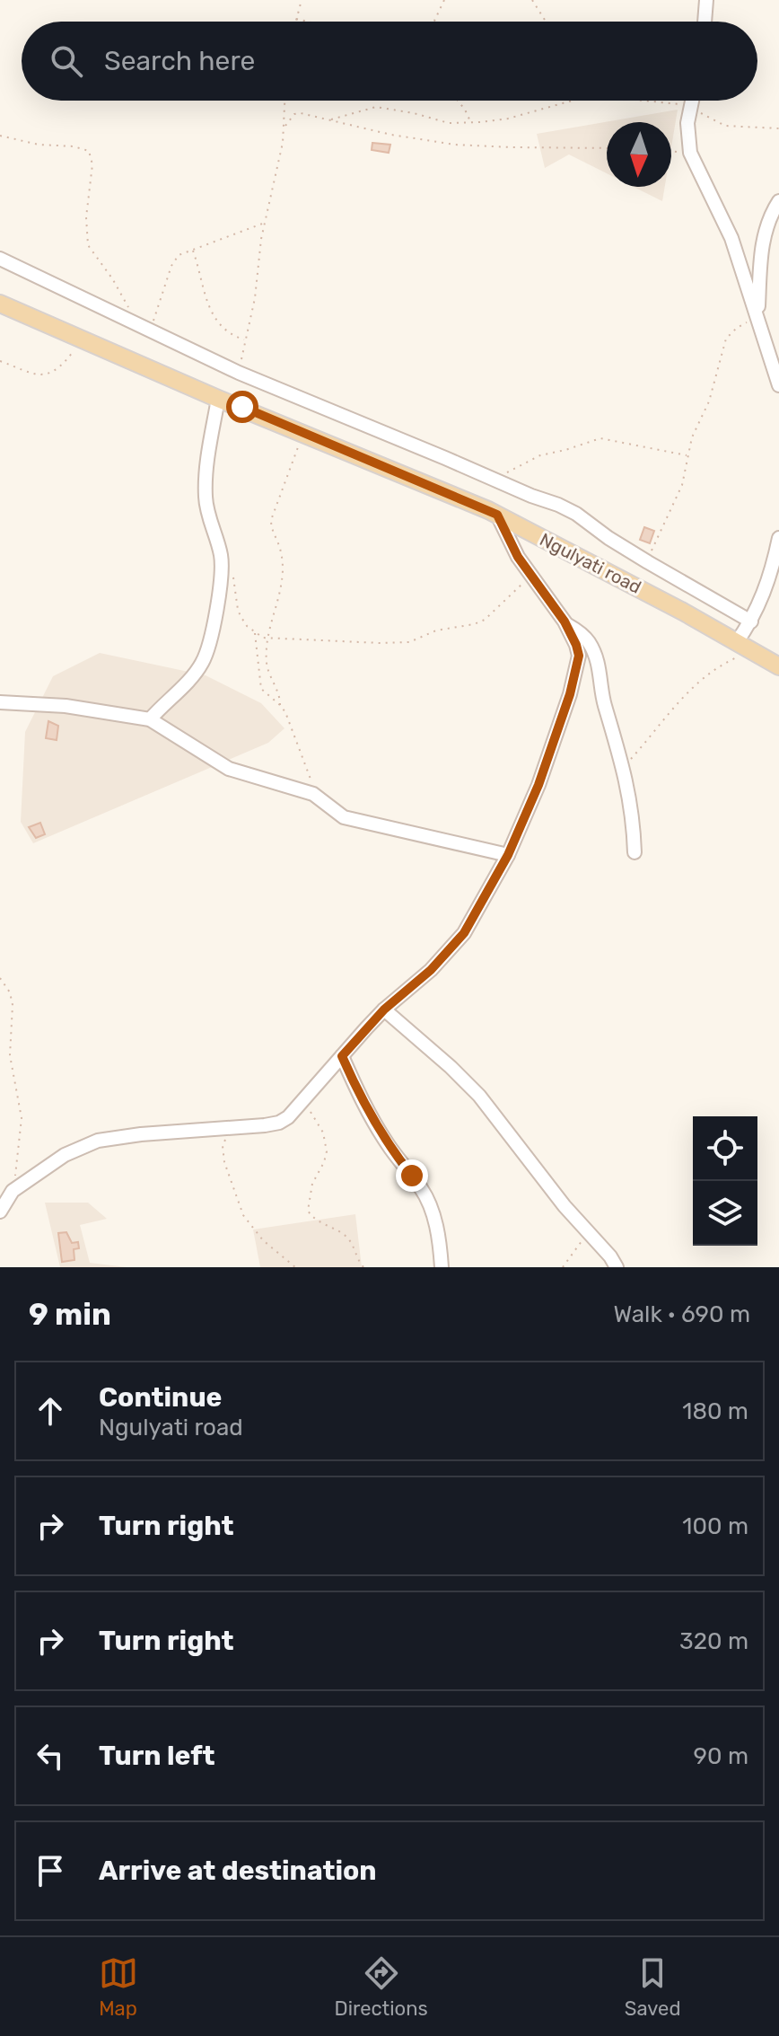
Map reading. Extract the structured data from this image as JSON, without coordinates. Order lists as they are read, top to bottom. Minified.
{"streets":{"main road":["Ngulyati road"]},"north":"bottom","page":{"search":"Search here","heading":["9 min","Walk · 690 m"],"list":[["Continue","Ngulyati road","180 m"],["Turn right","100 m"],["Turn right","320 m"],["Turn left","90 m"],"Arrive at destination"],"nav":["Map","Directions","Saved"]}}
